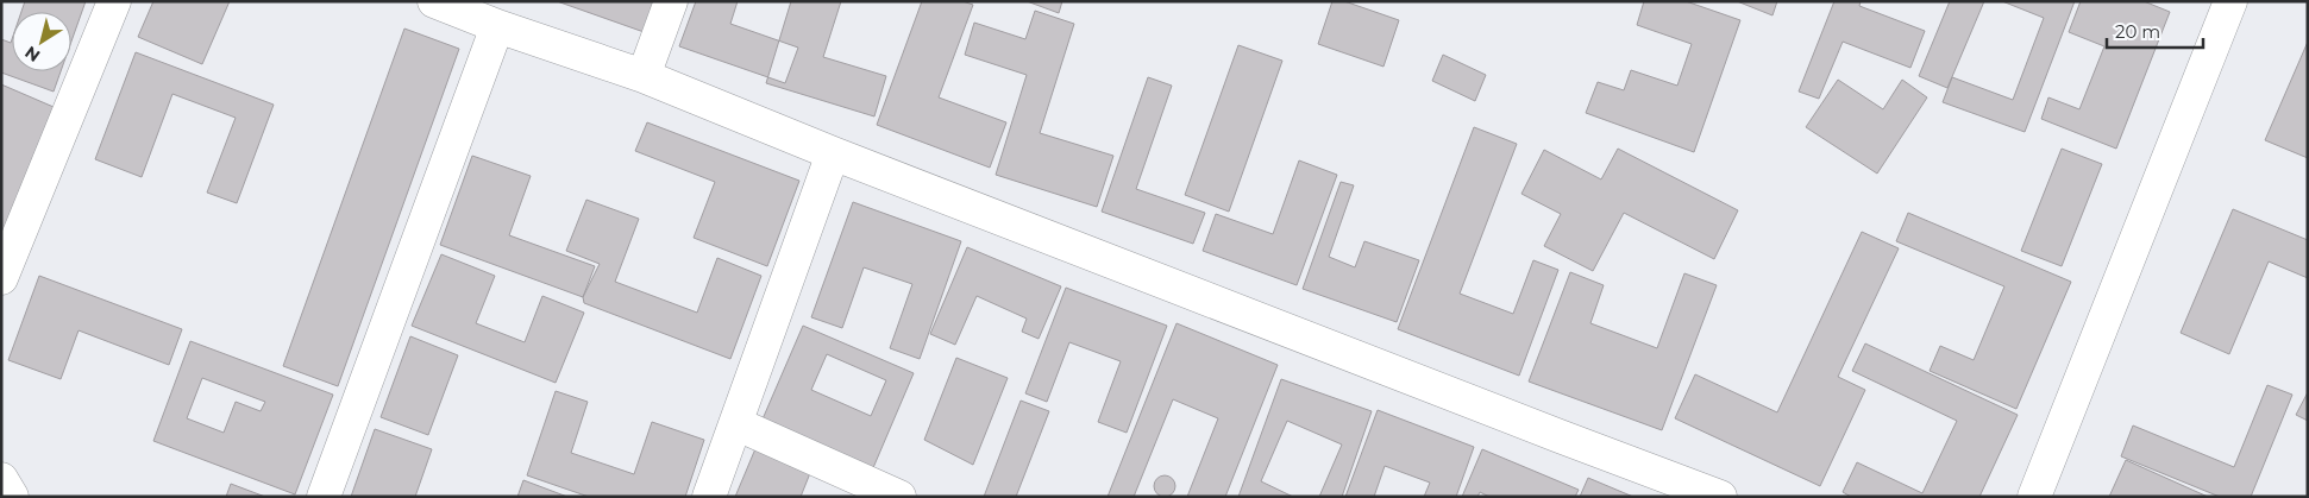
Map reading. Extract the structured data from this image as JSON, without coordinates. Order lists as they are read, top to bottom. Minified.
{"scale_bar":"20 m","north":"bottom left"}
